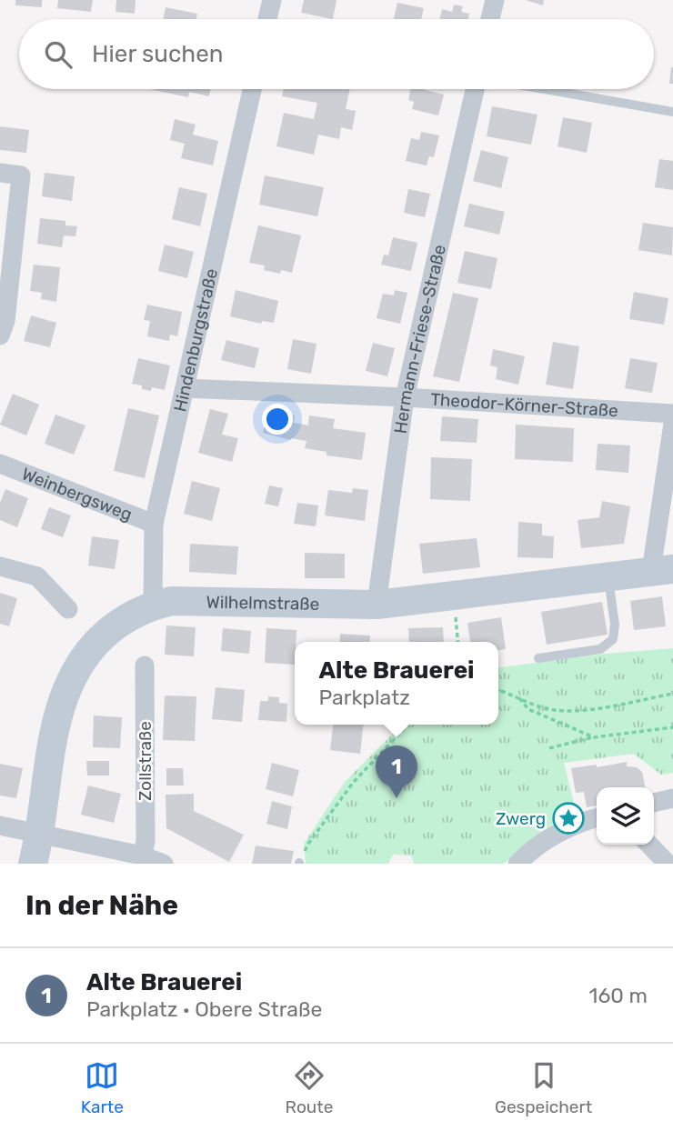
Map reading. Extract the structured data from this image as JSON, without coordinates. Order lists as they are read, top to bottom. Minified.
{"streets":{"street":["Hindenburgstraße","Hermann-Friese-Straße","Theodor-Körner-Straße","Weinbergsweg","Wilhelmstraße","Zollstraße"]},"crossings":[["Hindenburgstraße","Theodor-Körner-Straße"],["Hindenburgstraße","Weinbergsweg"],["Hindenburgstraße","Wilhelmstraße"],["Hermann-Friese-Straße","Theodor-Körner-Straße"],["Hermann-Friese-Straße","Wilhelmstraße"]],"places":{"place":["Zwerg"]},"page":{"search":"Hier suchen","popup":["Alte Brauerei","Parkplatz"],"pins":"1","heading":"In der Nähe","list":[{"mark":"1","name":"Alte Brauerei","note":"Parkplatz · Obere Straße","value":"160 m"}],"nav":["Karte","Route","Gespeichert"]}}
